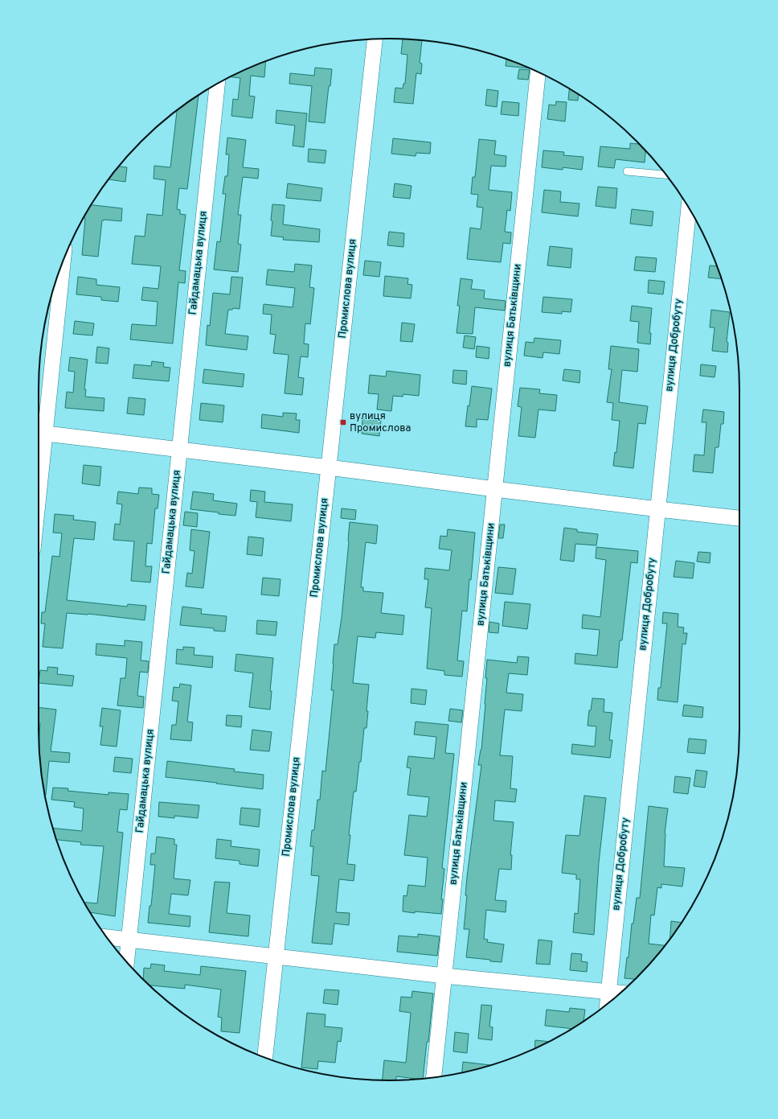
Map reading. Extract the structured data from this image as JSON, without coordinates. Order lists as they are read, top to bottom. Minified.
{"streets":{"street":["Гайдамацька вулиця","Промислова вулиця","вулиця Батьківщини","вулиця Добробуту"]},"places":{"transit":["вулиця Промислова"]}}
